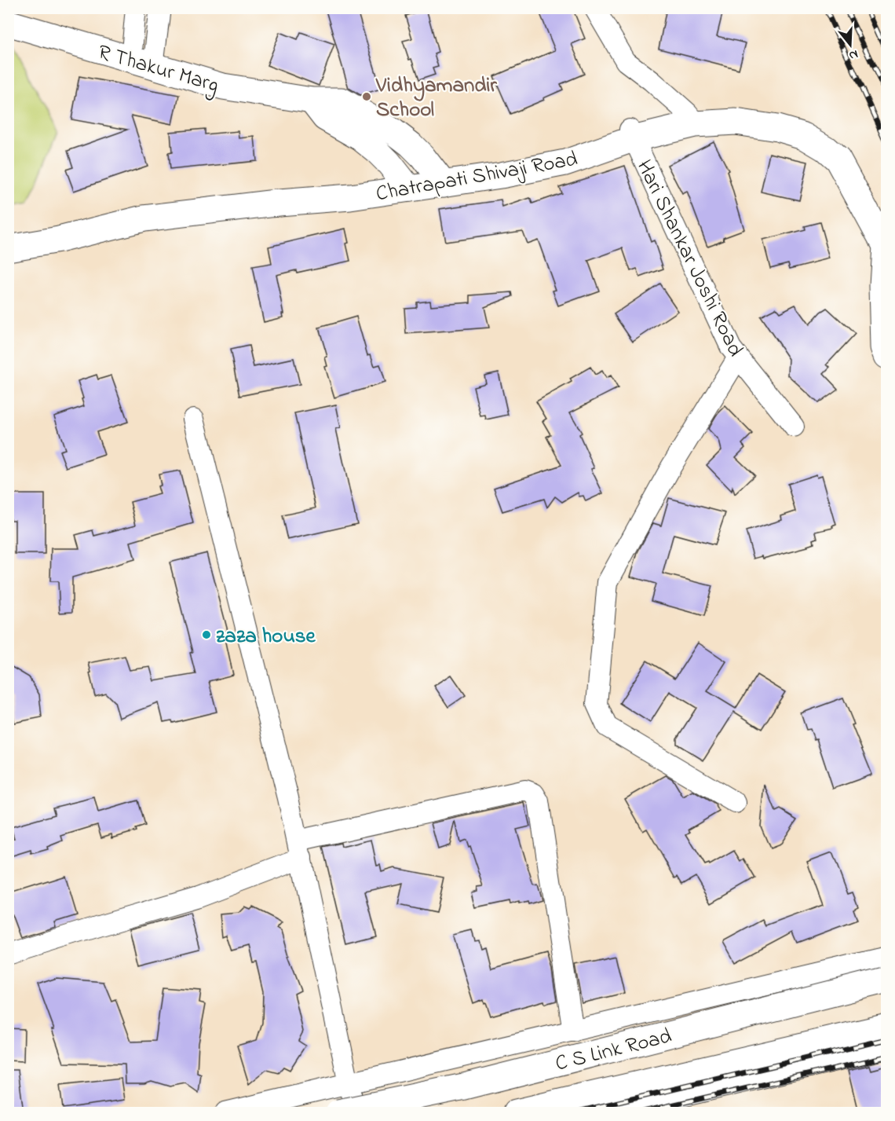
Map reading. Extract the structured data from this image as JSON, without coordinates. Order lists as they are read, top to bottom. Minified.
{"streets":{"main road":["R Thakur Marg","Chatrapati Shivaji Road","C S Link Road"],"street":["Hari Shankar Joshi Road"]},"places":["Vidhyamandir School","zaza house"],"north":"bottom"}
